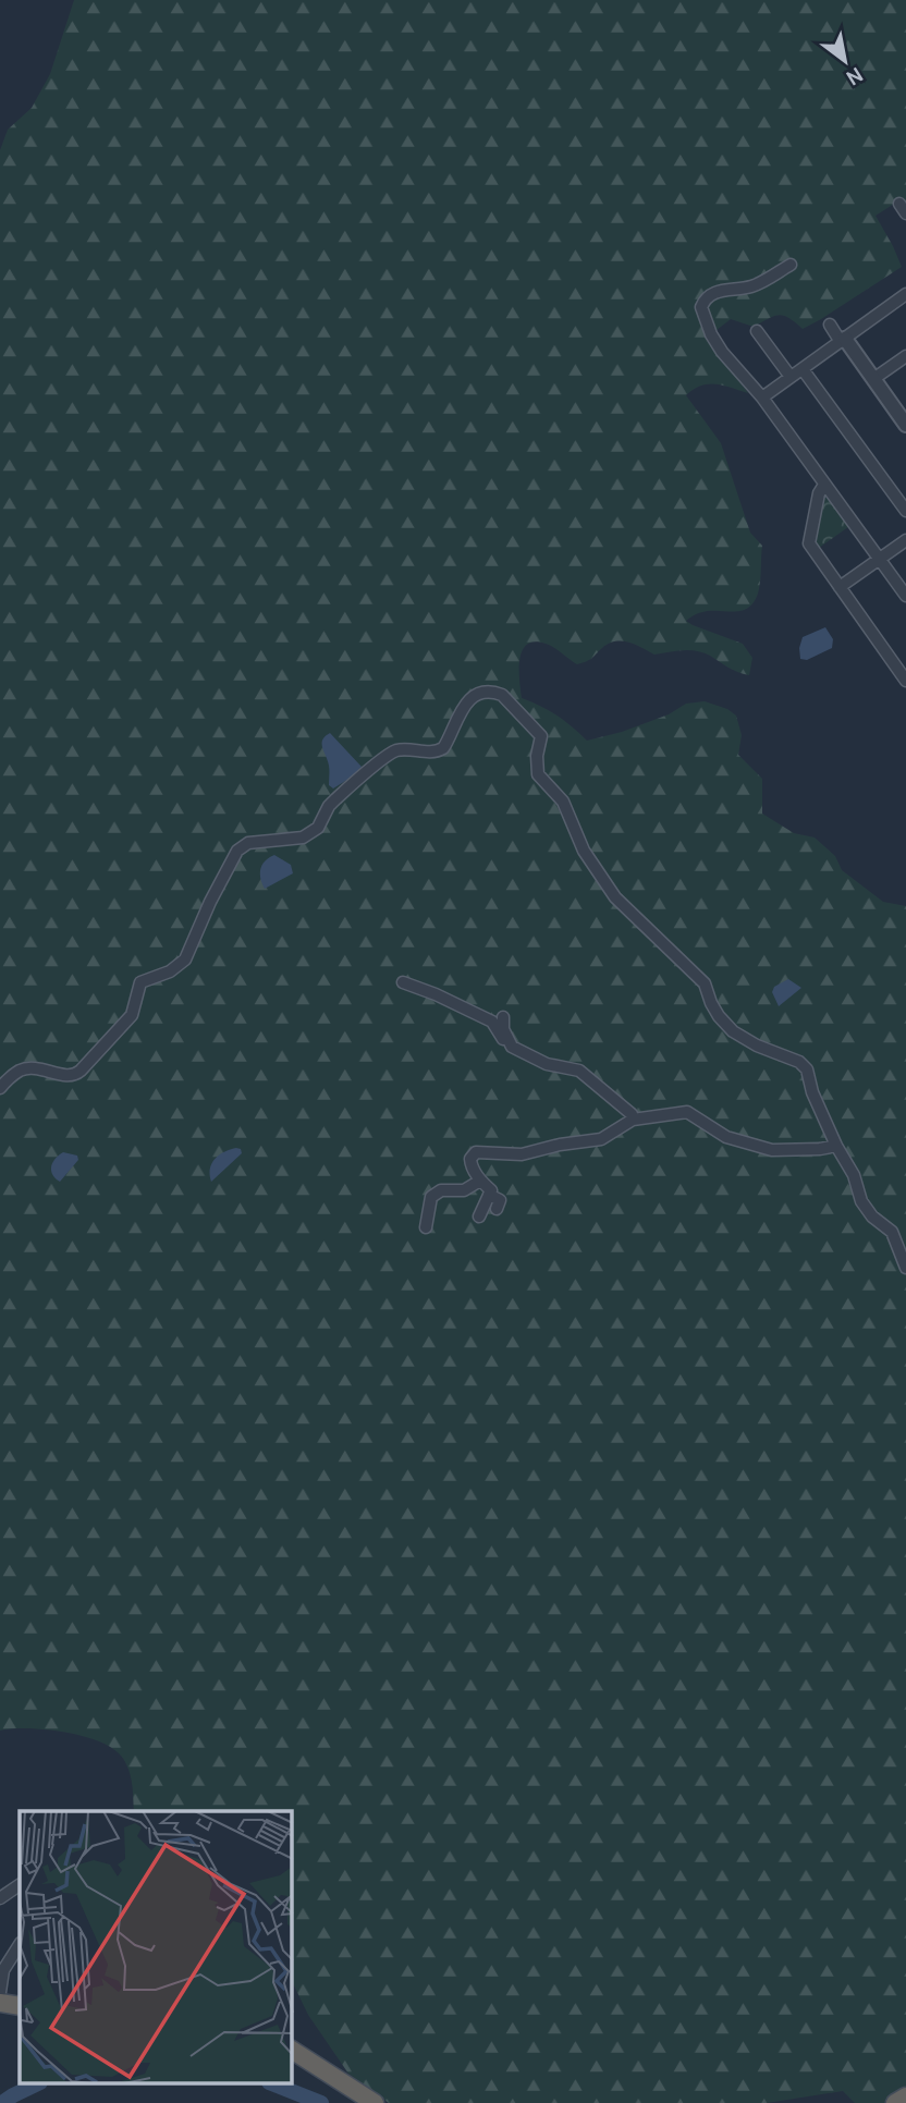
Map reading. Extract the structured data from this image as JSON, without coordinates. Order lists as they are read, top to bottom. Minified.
{"north":"bottom right"}
